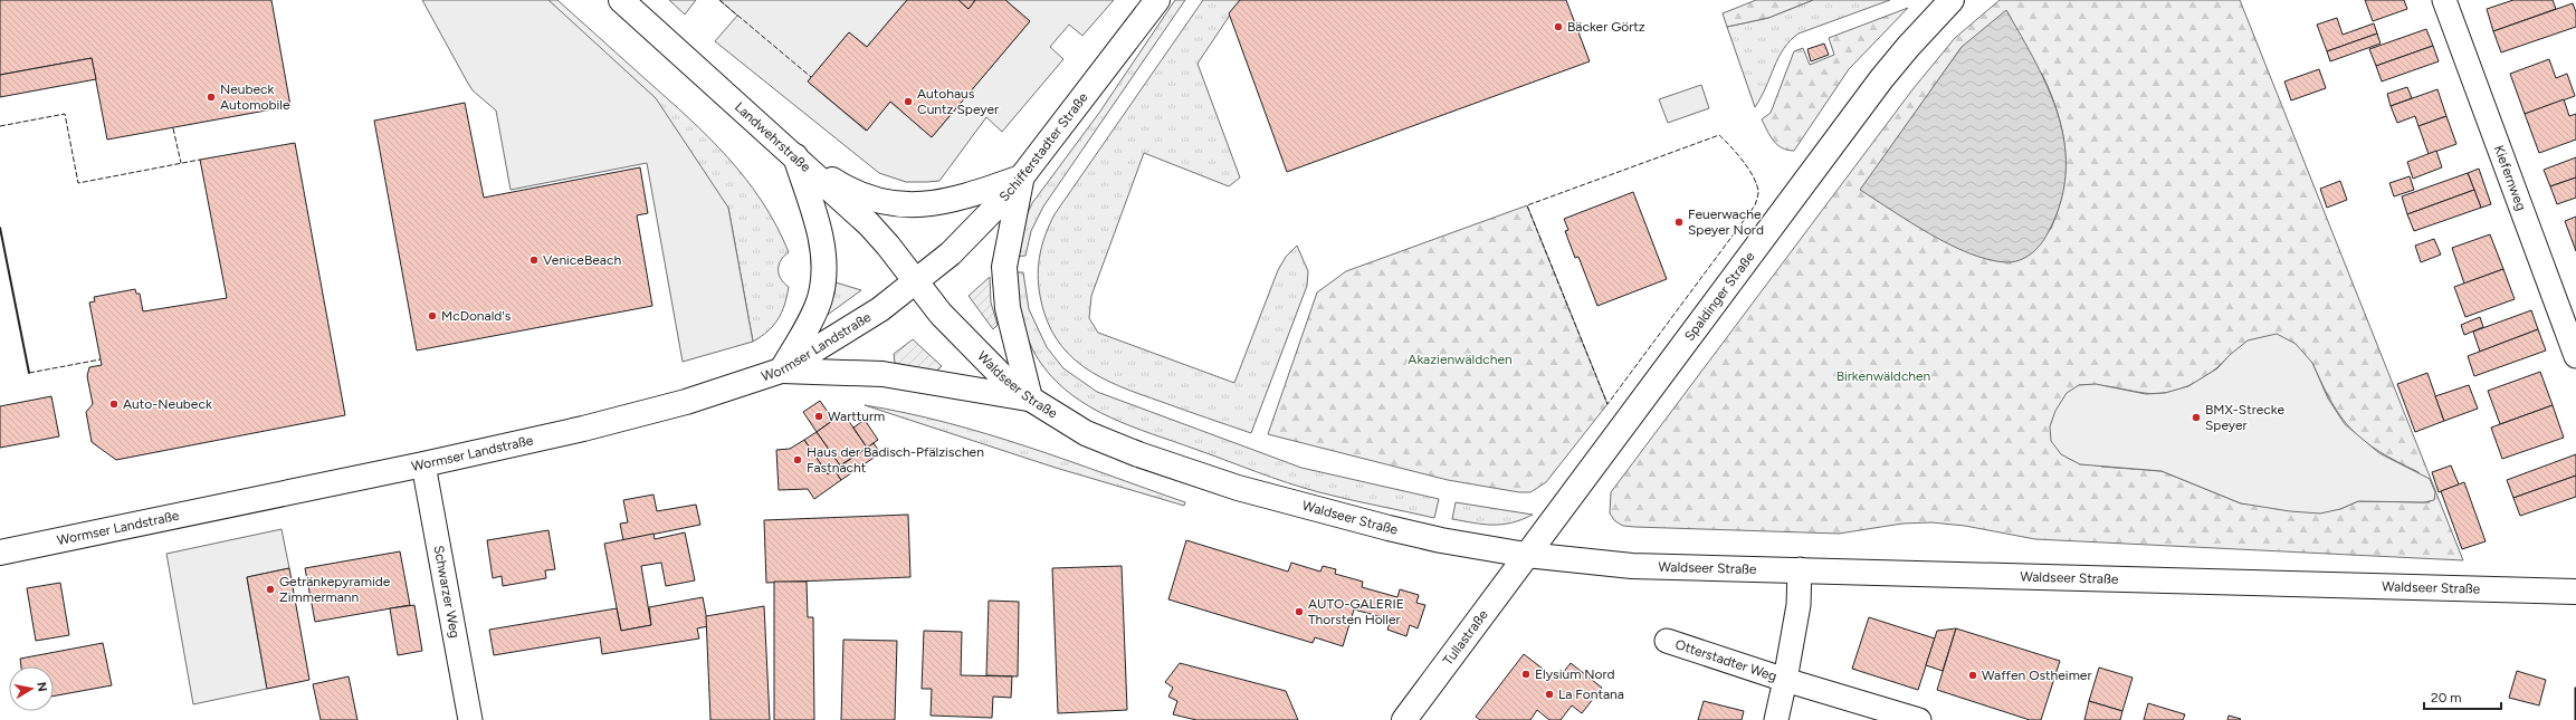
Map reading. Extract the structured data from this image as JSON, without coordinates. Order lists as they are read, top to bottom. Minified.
{"streets":{"main road":["Landwehrstraße","Schifferstadter Straße","Spaldinger Straße","Wormser Landstraße","Waldseer Straße","Tullastraße"],"street":["Kiefernweg","Schwarzer Weg","Otterstadter Weg"]},"crossings":[["Landwehrstraße","Schifferstadter Straße"],["Landwehrstraße","Wormser Landstraße"],["Landwehrstraße","Waldseer Straße"],["Schifferstadter Straße","Wormser Landstraße"],["Schifferstadter Straße","Waldseer Straße"],["Spaldinger Straße","Waldseer Straße"],["Spaldinger Straße","Tullastraße"],["Wormser Landstraße","Waldseer Straße"],["Wormser Landstraße","Schwarzer Weg"],["Waldseer Straße","Tullastraße"],["Waldseer Straße","Otterstadter Weg"]],"parks":["Akazienwäldchen","Birkenwäldchen"],"places":["Bäcker Görtz","Neubeck Automobile","Autohaus Cuntz Speyer","Feuerwache Speyer Nord","VeniceBeach","McDonald's","Auto-Neubeck","Wartturm","BMX-Strecke Speyer","Haus der Badisch-Pfälzischen Fastnacht","Getränkepyramide Zimmermann","AUTO-GALERIE Thorsten Holler","Elysium Nord","Waffen Ostheimer","La Fontana"],"scale_bar":"20 m","north":"right"}
